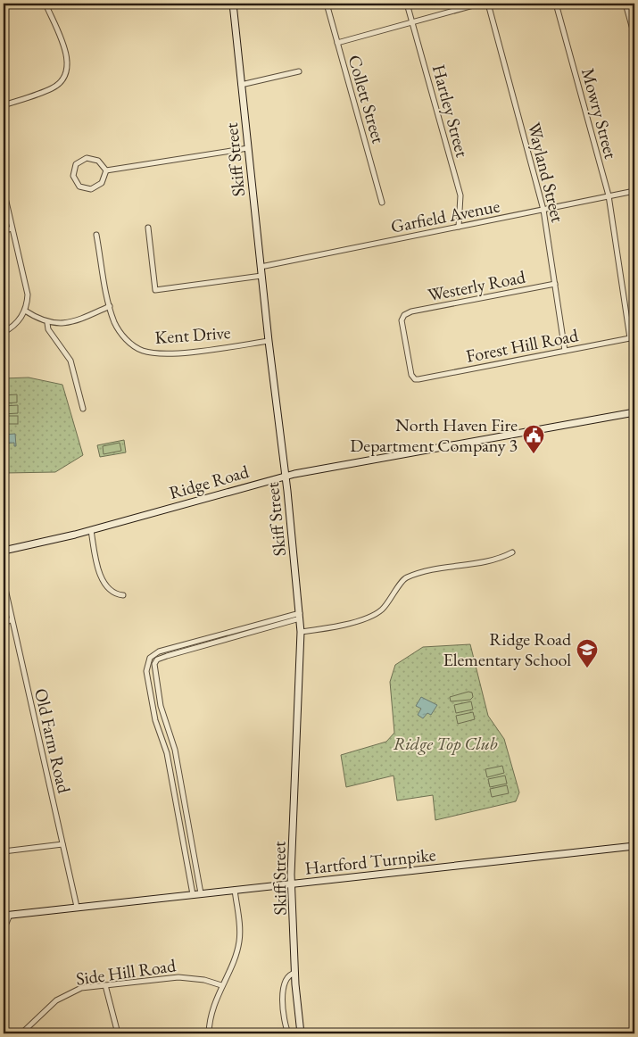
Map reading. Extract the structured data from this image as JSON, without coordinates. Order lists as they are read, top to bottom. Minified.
{"streets":{"main road":["Skiff Street","Ridge Road","Hartford Turnpike"],"street":["Collett Street","Hartley Street","Mowry Street","Wayland Street","Garfield Avenue","Westerly Road","Kent Drive","Forest Hill Road","Old Farm Road","Side Hill Road"]},"crossings":[["Hartley Street","Garfield Avenue"],["Mowry Street","Garfield Avenue"],["Mowry Street","Forest Hill Road"],["Skiff Street","Garfield Avenue"],["Skiff Street","Kent Drive"],["Skiff Street","Ridge Road"],["Skiff Street","Hartford Turnpike"],["Wayland Street","Garfield Avenue"],["Wayland Street","Westerly Road"],["Wayland Street","Forest Hill Road"],["Westerly Road","Forest Hill Road"],["Old Farm Road","Hartford Turnpike"]],"parks":["Ridge Top Club"],"places":{"public building":["North Haven Fire Department Company 3"],"school or university":["Ridge Road Elementary School"]}}
